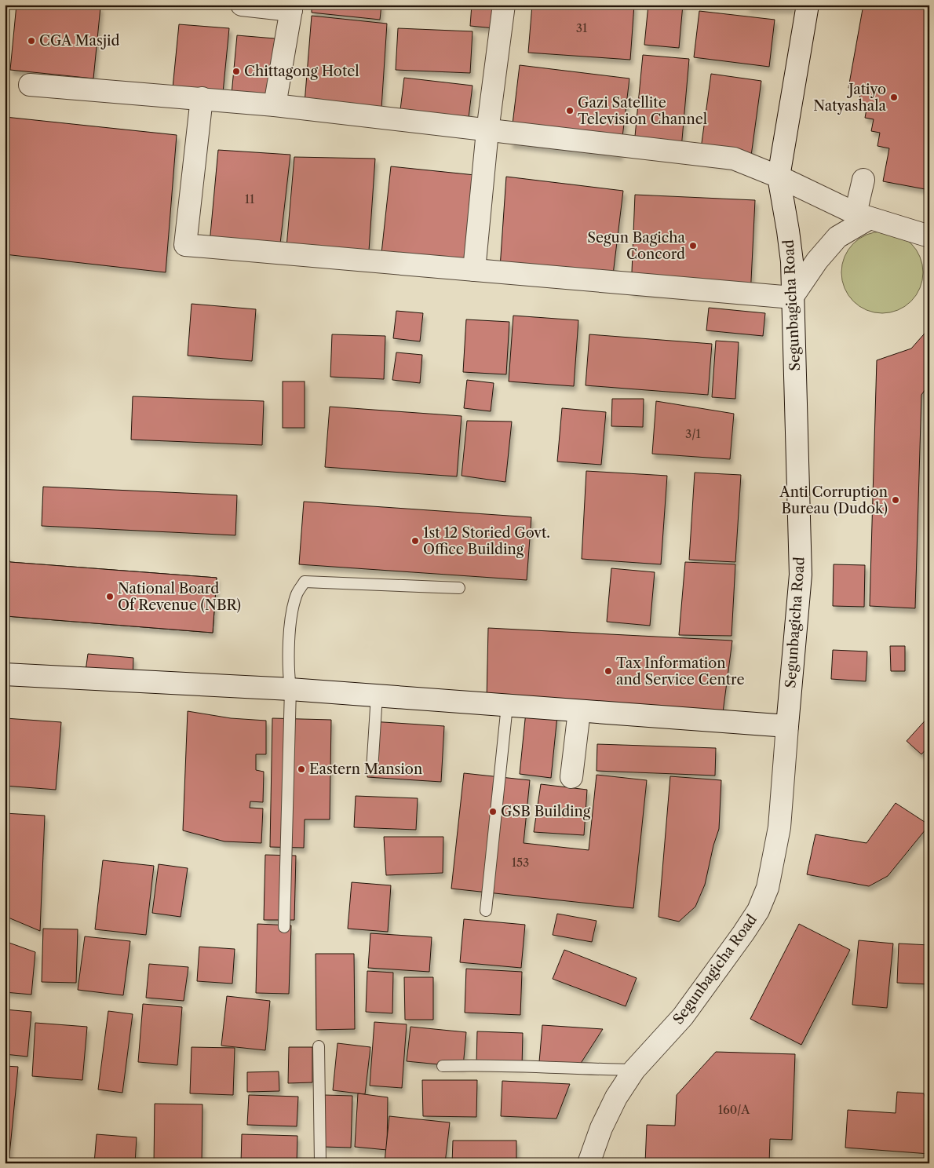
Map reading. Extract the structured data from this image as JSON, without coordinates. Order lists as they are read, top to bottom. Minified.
{"streets":{"street":["Segunbagicha Road"]},"places":["CGA Masjid","Chittagong Hotel","Jatiyo Natyashala","Gazi Satellite Television Channel","Segun Bagicha Concord","Anti Corruption Bureau (Dudok)","1st 12 Storied Govt. Office Building","National Board Of Revenue (NBR)","Tax Information and Service Centre","Eastern Mansion","GSB Building"],"house_numbers":["31","11","3/1","153","160/A"]}
